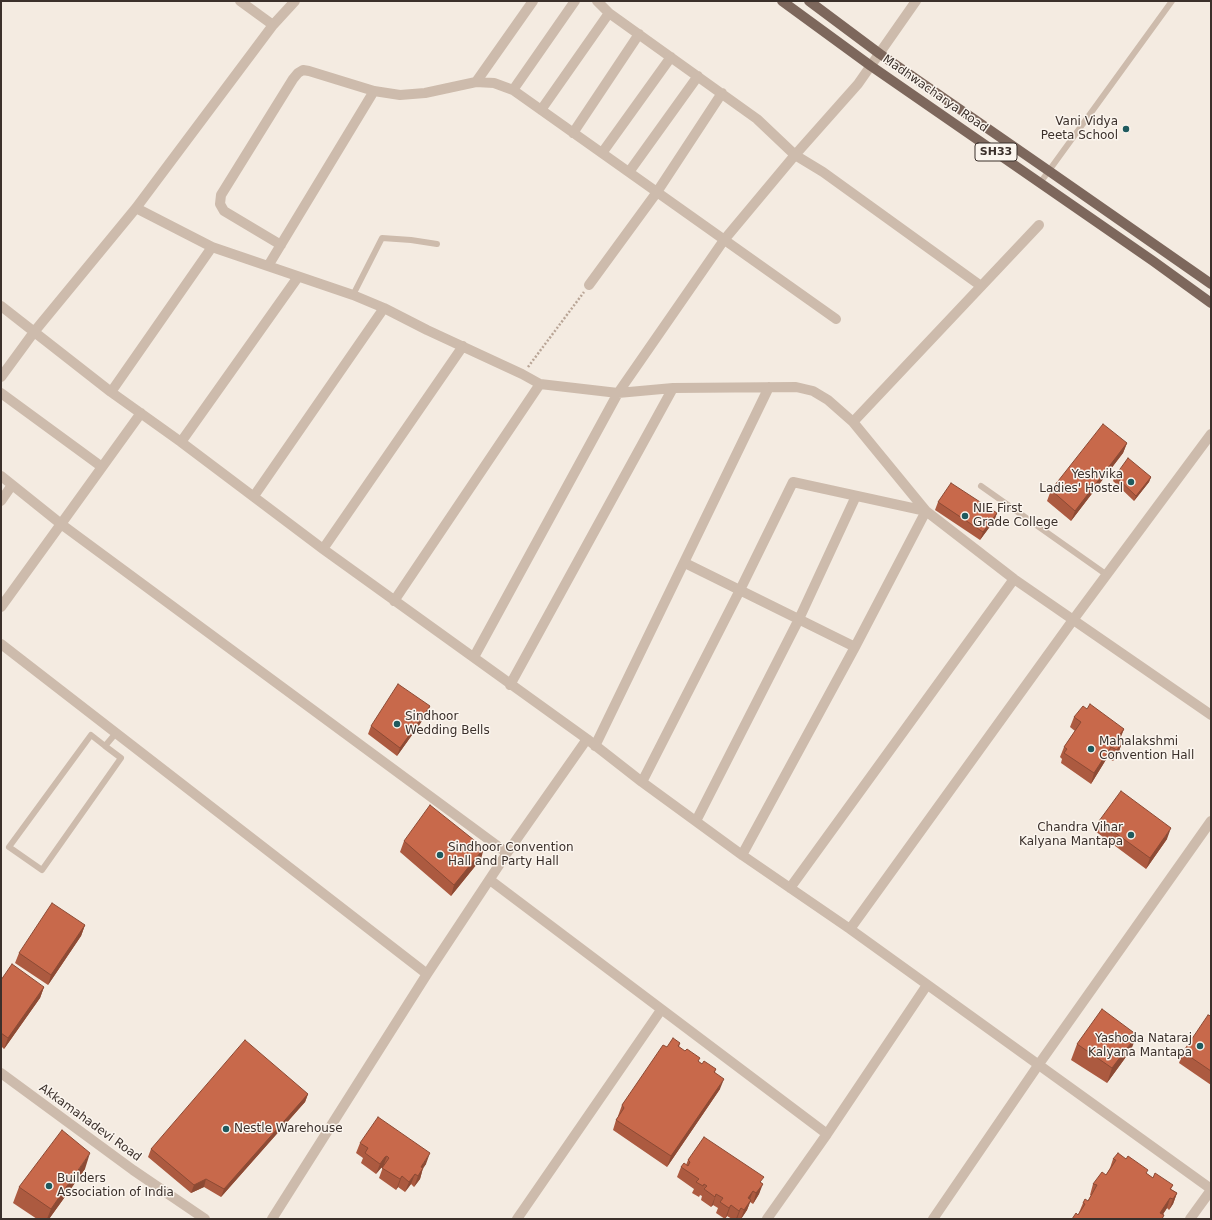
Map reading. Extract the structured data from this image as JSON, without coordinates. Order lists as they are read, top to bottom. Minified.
{"streets":{"main road":["Madhwacharya Road","SH33"],"street":["Akkamahadevi Road"]},"places":["Vani Vidya Peeta School","Yeshvika Ladies' Hostel","NIE First Grade College","Sindhoor Wedding Bells","Mahalakshmi Convention Hall","Chandra Vihar Kalyana Mantapa","Sindhoor Convention Hall and Party Hall","Yashoda Nataraj Kalyana Mantapa","Nestle Warehouse","Builders Association of India"]}
